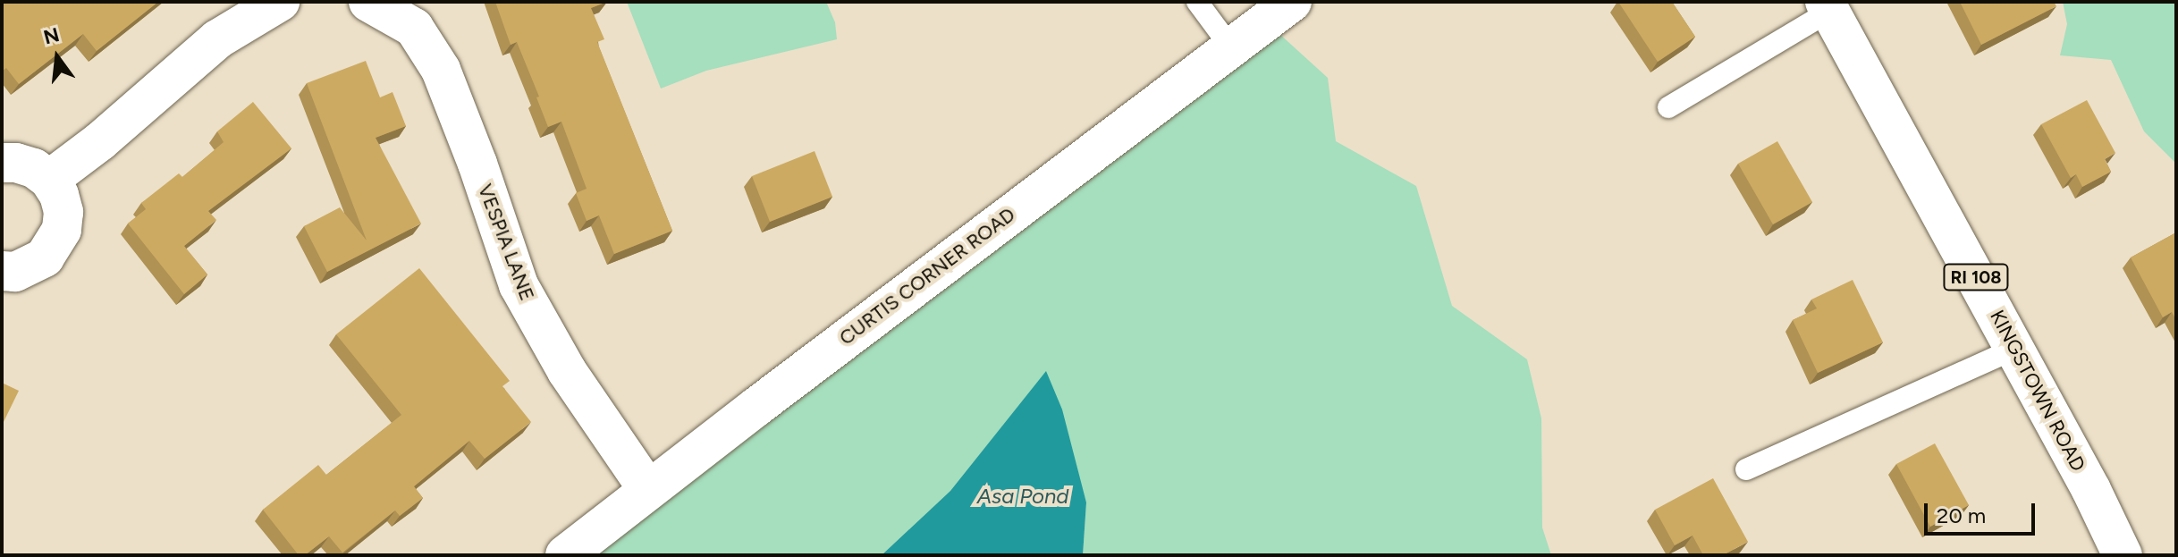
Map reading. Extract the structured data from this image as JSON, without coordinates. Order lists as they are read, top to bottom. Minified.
{"streets":{"street":["VESPIA LANE","CURTIS CORNER ROAD","RI 108","KINGSTOWN ROAD"]},"crossings":[["VESPIA LANE","CURTIS CORNER ROAD"]],"water":["Asa Pond"],"scale_bar":"20 m","north":"top"}
